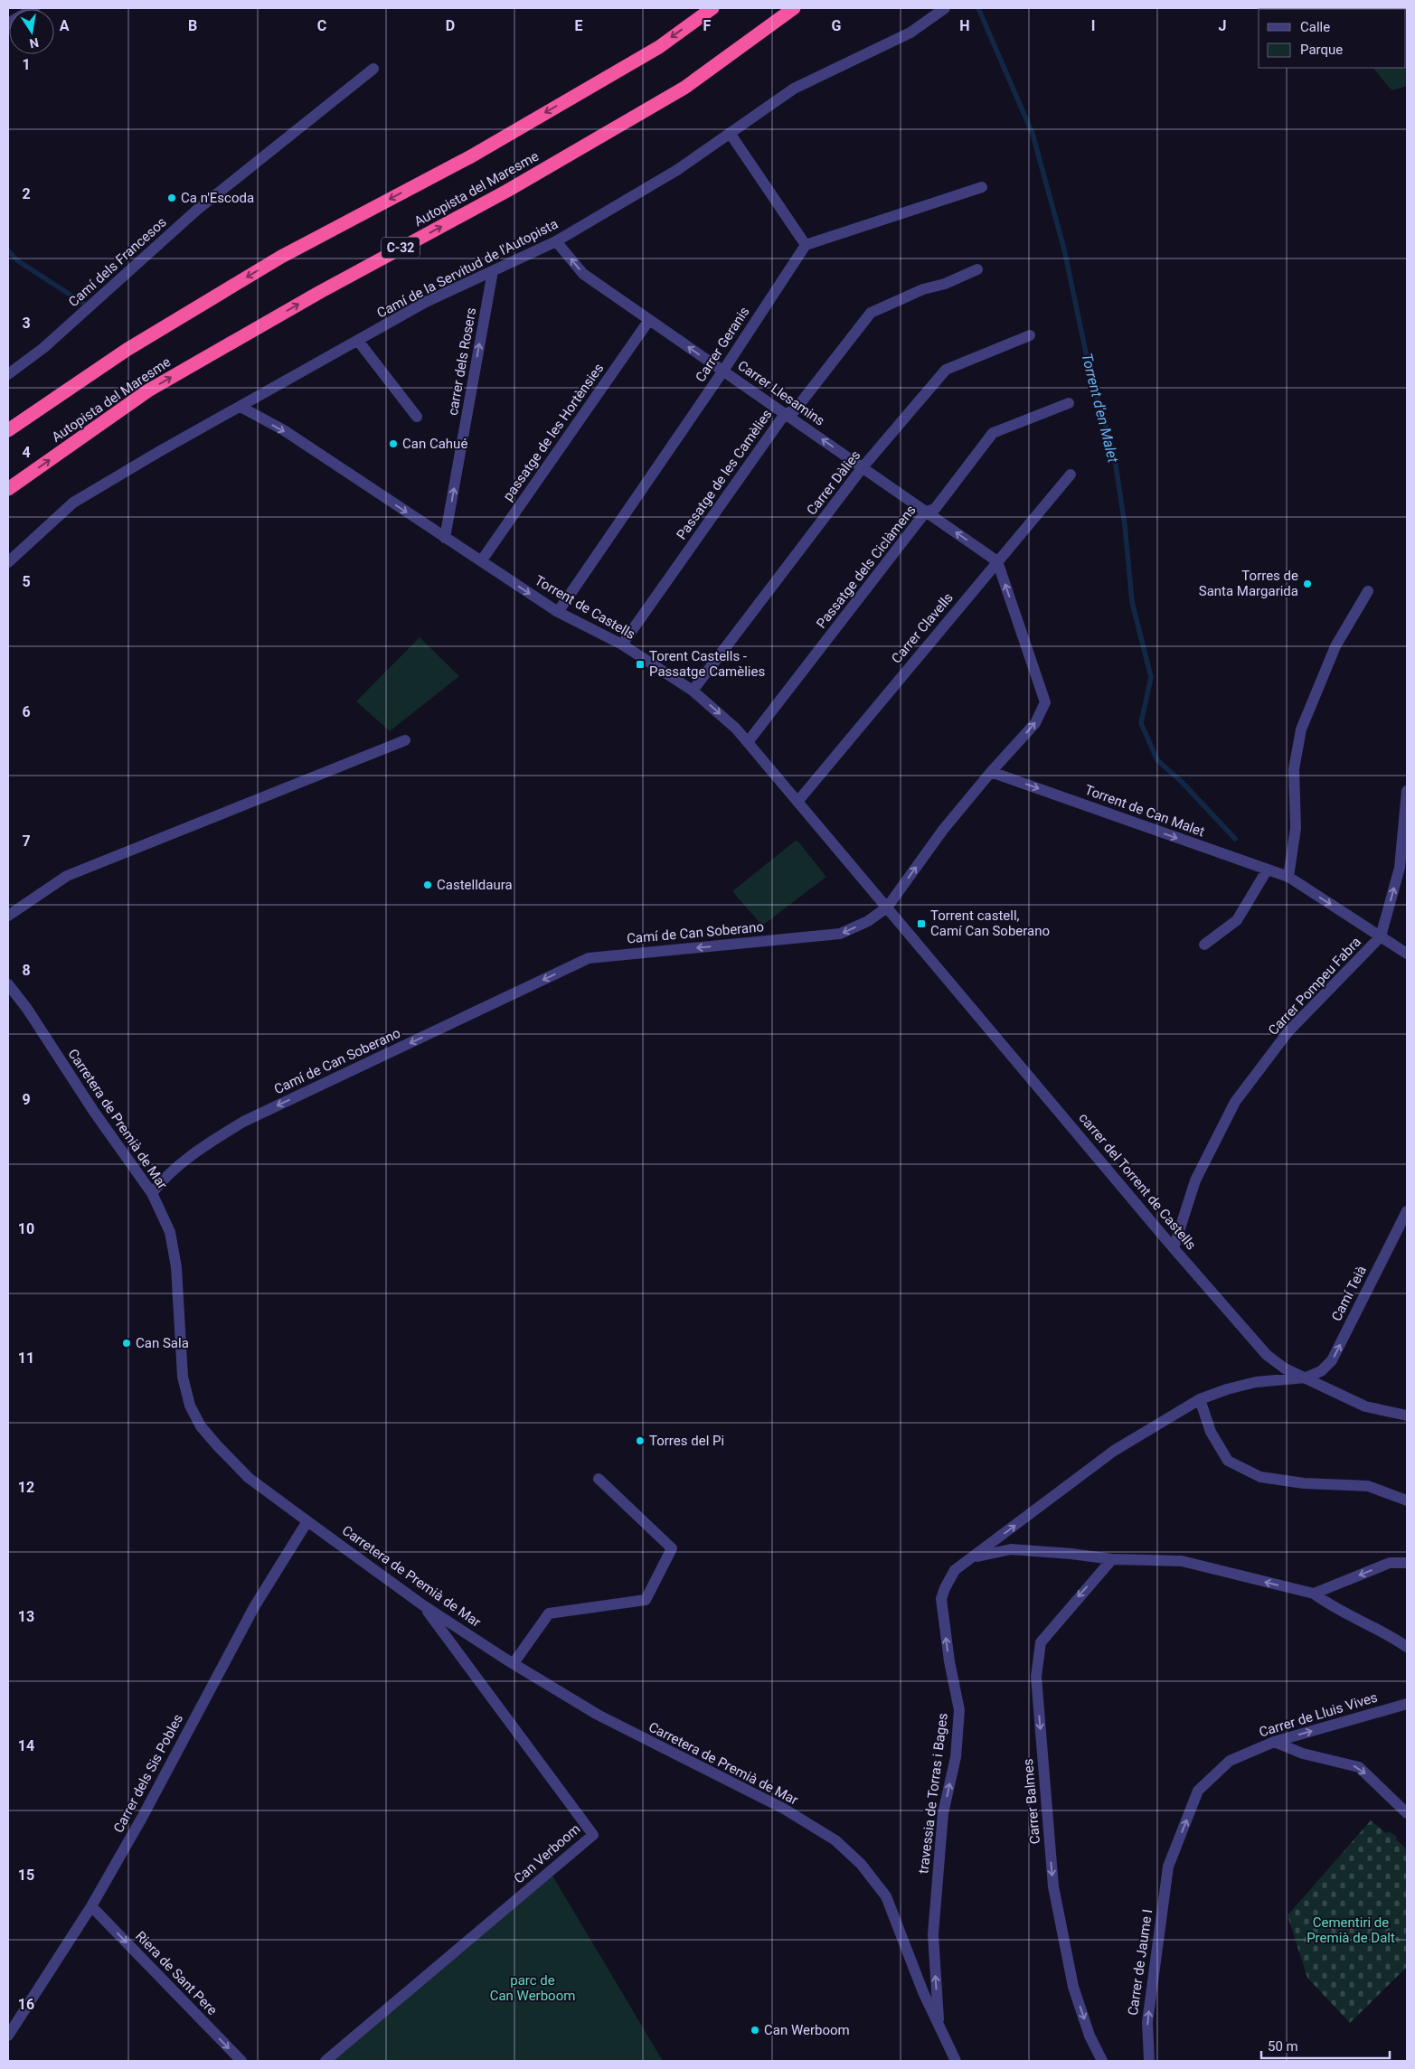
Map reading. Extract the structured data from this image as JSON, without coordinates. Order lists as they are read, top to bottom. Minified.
{"streets":{"highway":["Autopista del Maresme","C-32"],"street":["Camí dels Francesos","Camí de la Servitud de l'Autopista","Carrer Geranis","carrer dels Rosers","Carrer Llesamins","passatge de les Hortènsies","Passatge de les Camèlies","Carrer Dàlies","Passatge dels Ciclàmens","Torrent de Castells","Carrer Clavells","Torrent de Can Malet","Camí de Can Soberano","Carrer Pompeu Fabra","Carretera de Premià de Mar","carrer del Torrent de Castells","Camí Teià","Carrer de Lluis Vives","Carrer dels Sis Pobles","travessia de Torras i Bages","Carrer Balmes","Can Verboom","Carrer de Jaume I","Riera de Sant Pere"]},"crossings":[["Camí de la Servitud de l'Autopista","carrer dels Rosers"],["Camí de la Servitud de l'Autopista","Carrer Llesamins"],["Camí de la Servitud de l'Autopista","Torrent de Castells"],["Carrer Geranis","Carrer Llesamins"],["Carrer Geranis","Torrent de Castells"],["carrer dels Rosers","Torrent de Castells"],["Carrer Llesamins","passatge de les Hortènsies"],["Carrer Llesamins","Passatge de les Camèlies"],["Carrer Llesamins","Carrer Dàlies"],["Carrer Llesamins","Passatge dels Ciclàmens"],["Carrer Llesamins","Carrer Clavells"],["Carrer Llesamins","Camí de Can Soberano"],["passatge de les Hortènsies","Torrent de Castells"],["Passatge de les Camèlies","Torrent de Castells"],["Carrer Dàlies","Torrent de Castells"],["Passatge dels Ciclàmens","Torrent de Castells"],["Torrent de Castells","Carrer Clavells"],["Torrent de Castells","Camí de Can Soberano"],["Torrent de Castells","carrer del Torrent de Castells"],["Carrer Clavells","Camí de Can Soberano"],["Torrent de Can Malet","Camí de Can Soberano"],["Torrent de Can Malet","Carrer Pompeu Fabra"],["Camí de Can Soberano","Carretera de Premià de Mar"],["Camí de Can Soberano","carrer del Torrent de Castells"],["Carrer Pompeu Fabra","carrer del Torrent de Castells"],["Carretera de Premià de Mar","Carrer dels Sis Pobles"],["Carretera de Premià de Mar","travessia de Torras i Bages"],["Carretera de Premià de Mar","Can Verboom"],["carrer del Torrent de Castells","Camí Teià"],["carrer del Torrent de Castells","travessia de Torras i Bages"],["Camí Teià","travessia de Torras i Bages"],["Carrer de Lluis Vives","Carrer de Jaume I"],["Carrer dels Sis Pobles","Riera de Sant Pere"]],"one_way":["carrer dels Rosers","Carrer Llesamins","Torrent de Castells","Torrent de Can Malet","Camí Teià","Carrer de Lluis Vives","travessia de Torras i Bages","Carrer Balmes","Carrer de Jaume I","Riera de Sant Pere"],"water":["Torrent d'en Malet"],"parks":["Cementiri de Premià de Dalt","parc de Can Werboom"],"places":{"other":["Ca n'Escoda","Can Cahué","Torres de Santa Margarida","Castelldaura","Can Sala","Torres del Pi","Can Werboom"],"transit":["Torent Castells - Passatge Camèlies","Torrent castell, Camí Can Soberano"]},"legend":["Calle","Parque"],"scale_bar":"50 m","north":"bottom","grid":{"columns":["A","B","C","D","E","F","G","H","I","J"],"rows":["1","2","3","4","5","6","7","8","9","10","11","12","13","14","15","16"]}}
